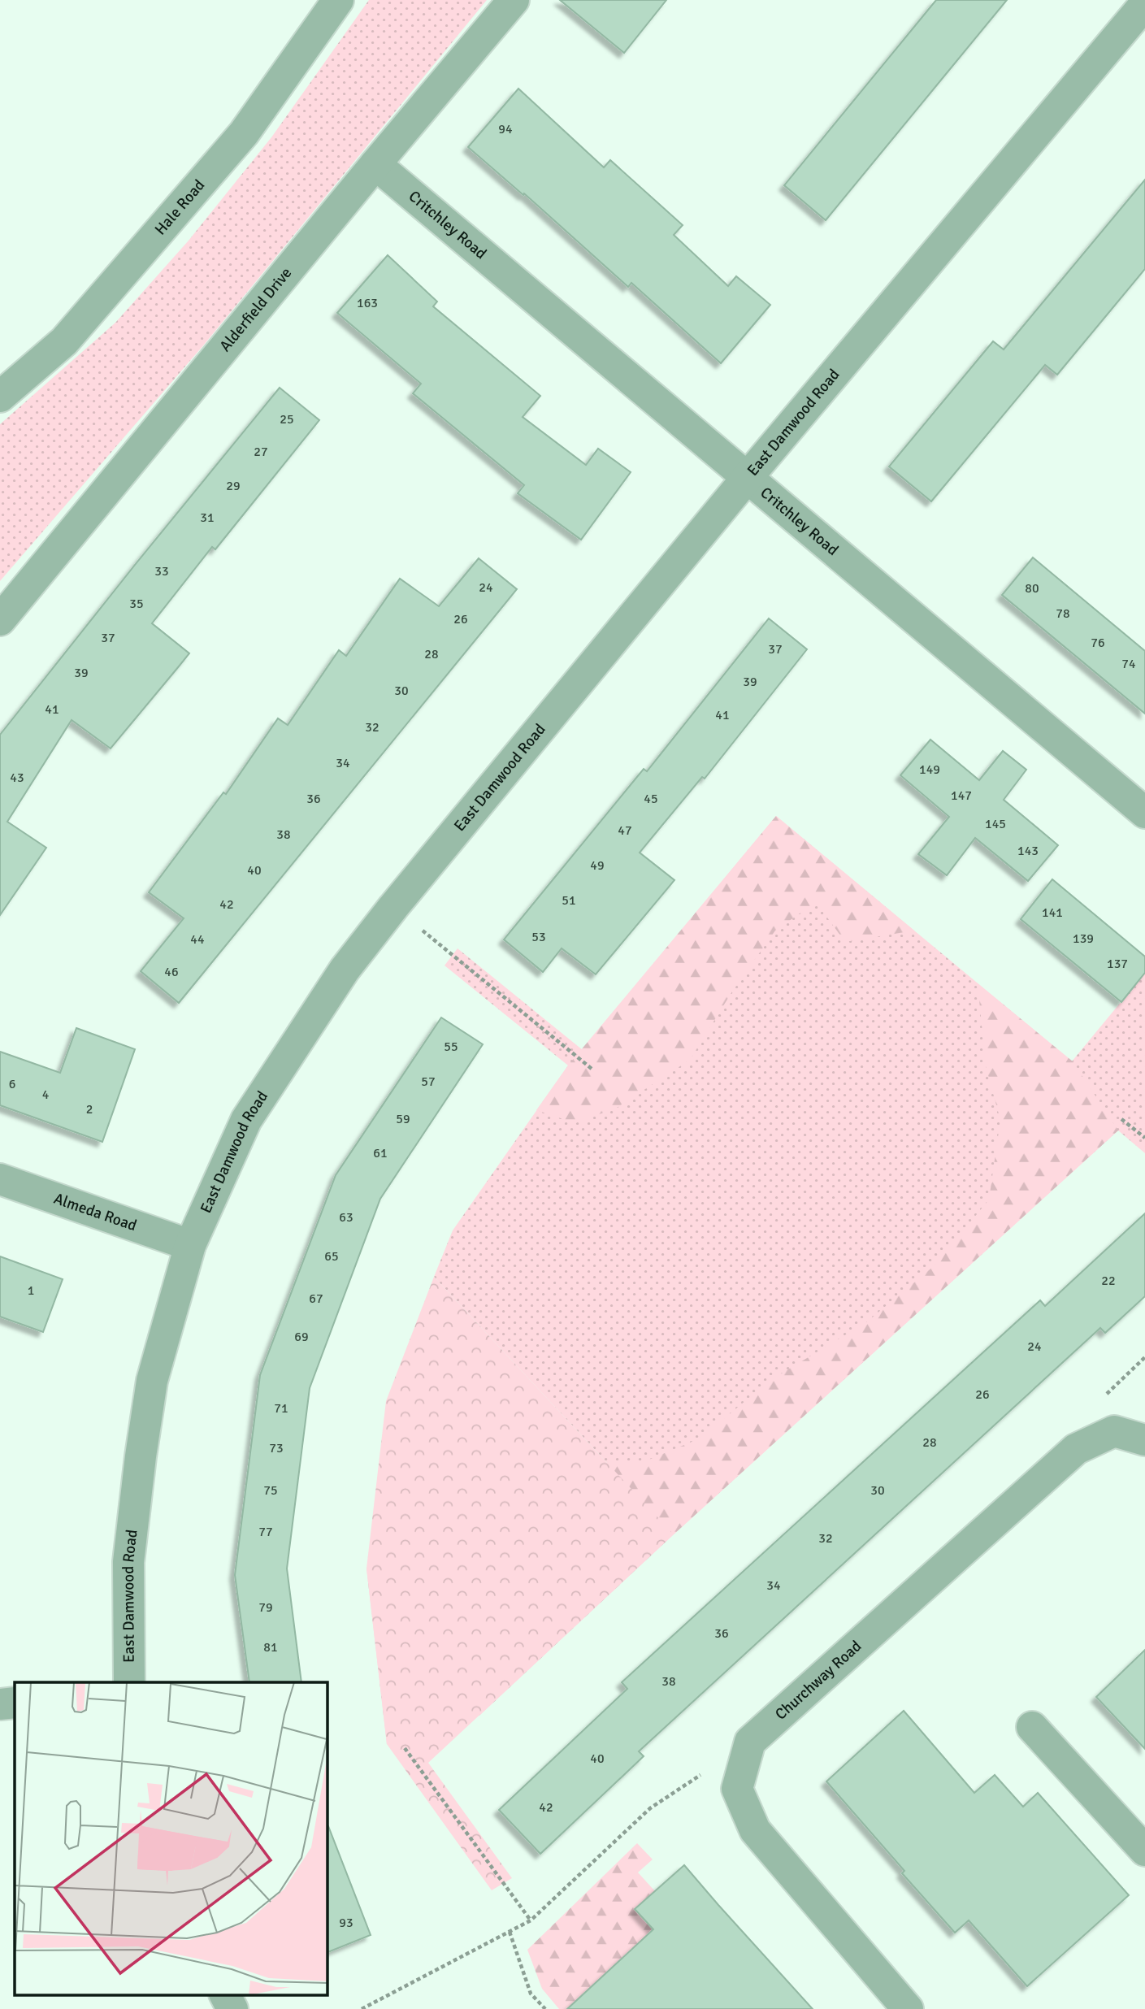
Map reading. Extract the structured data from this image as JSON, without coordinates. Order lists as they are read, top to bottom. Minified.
{"streets":{"street":["Hale Road","Critchley Road","Alderfield Drive","East Damwood Road","Almeda Road","Churchway Road"]},"crossings":[["Critchley Road","Alderfield Drive"],["Critchley Road","East Damwood Road"],["East Damwood Road","Almeda Road"]],"house_numbers":["94","163","25","27","29","31","33","24","80","35","78","26","37","76","37","28","74","39","39","30","41","41","32","34","149","43","147","36","45","145","47","38","143","49","40","51","42","141","53","139","44","137","46","55","57","6","4","2","59","61","63","65","22","1","67","69","24","26","71","28","73","75","30","77","32","34","79","36","81","38","40","42","93"]}
